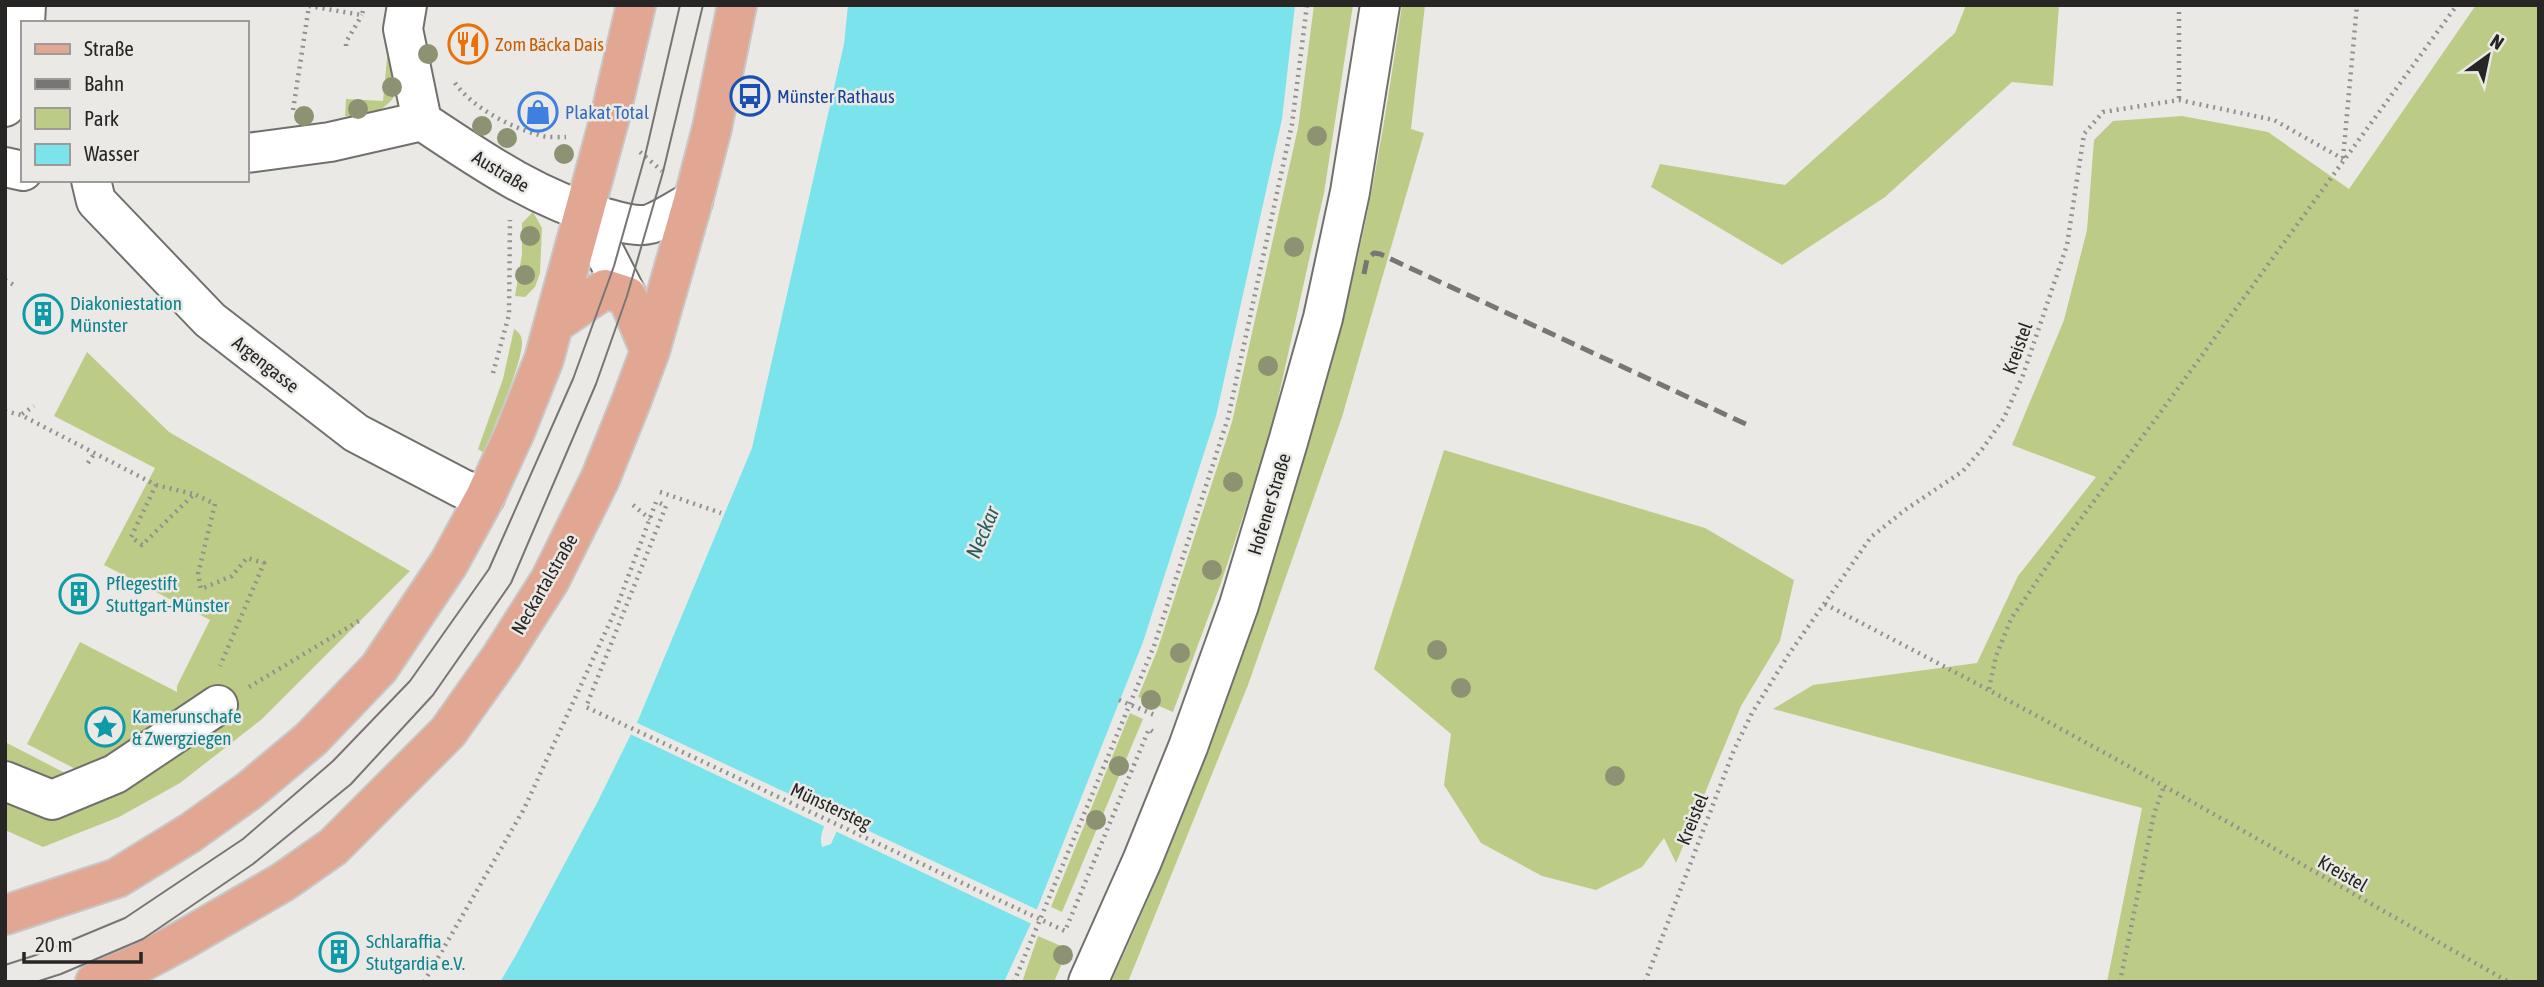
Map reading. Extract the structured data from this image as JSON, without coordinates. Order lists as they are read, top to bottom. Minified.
{"streets":{"main road":["Neckartalstraße"],"street":["Austraße","Argengasse","Hofener Straße"],"path":["Kreistel","Münstersteg"]},"crossings":[["Austraße","Neckartalstraße"]],"water":["Neckar"],"places":{"restaurant":["Zom Bäcka Dais"],"bus stop":["Münster Rathaus"],"shop":["Plakat Total"],"building":["Diakoniestation Münster","Pflegestift Stuttgart-Münster","Schlaraffia Stutgardia e.V."],"place":["Kamerunschafe & Zwergziegen"]},"legend":["Straße","Bahn","Park","Wasser"],"scale_bar":"20 m","north":"top right"}
